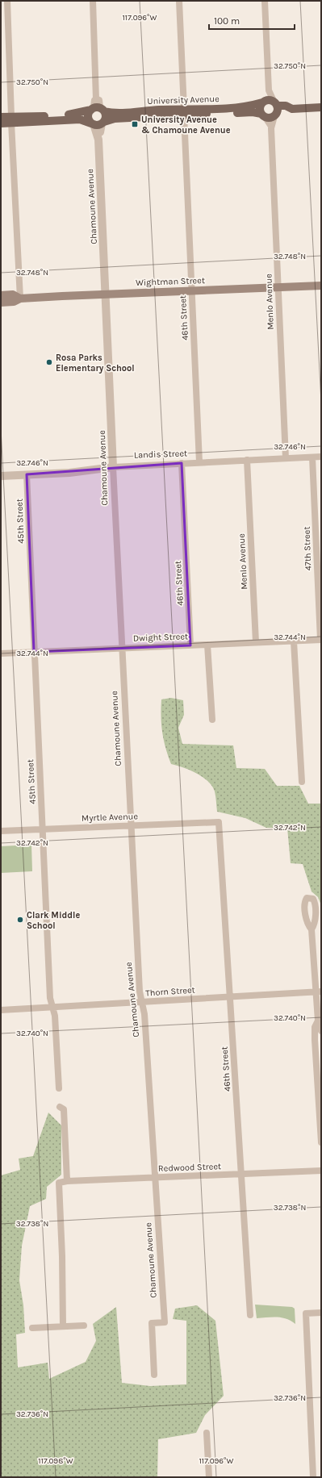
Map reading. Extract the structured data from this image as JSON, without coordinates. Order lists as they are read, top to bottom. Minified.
{"streets":{"main road":["University Avenue","Wightman Street"],"street":["Chamoune Avenue","Menlo Avenue","46th Street","Landis Street","45th Street","47th Street","Dwight Street","Myrtle Avenue","Thorn Street","Redwood Street"]},"crossings":[["University Avenue","Chamoune Avenue"],["University Avenue","Menlo Avenue"],["University Avenue","46th Street"],["Chamoune Avenue","Wightman Street"],["Chamoune Avenue","Landis Street"],["Chamoune Avenue","Dwight Street"],["Chamoune Avenue","Myrtle Avenue"],["Chamoune Avenue","Thorn Street"],["Chamoune Avenue","Redwood Street"],["Wightman Street","Menlo Avenue"],["Wightman Street","46th Street"],["Menlo Avenue","Landis Street"],["Menlo Avenue","Dwight Street"],["46th Street","Landis Street"],["46th Street","Dwight Street"],["46th Street","Myrtle Avenue"],["46th Street","Thorn Street"],["46th Street","Redwood Street"],["Landis Street","45th Street"],["Landis Street","47th Street"],["45th Street","Dwight Street"],["45th Street","Myrtle Avenue"],["45th Street","Thorn Street"],["47th Street","Dwight Street"]],"places":{"transit":["University Avenue & Chamoune Avenue"],"other":["Rosa Parks Elementary School","Clark Middle School"]},"scale_bar":"100 m","coordinates":["117.096°W","32.750°N","32.748°N","32.746°N","32.744°N","32.742°N","32.740°N","32.738°N","32.736°N","117.098°W"]}
